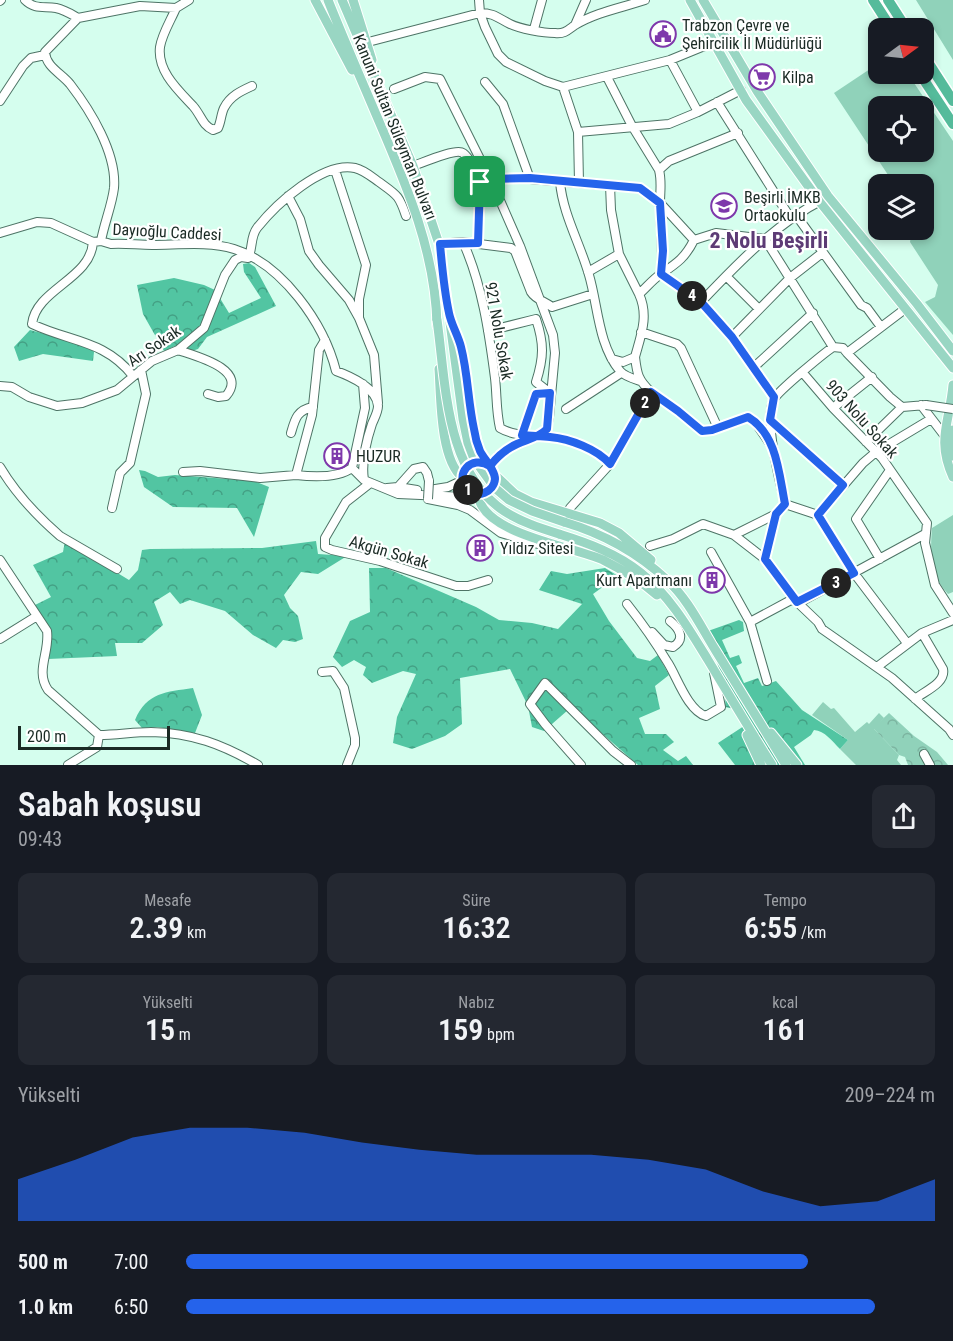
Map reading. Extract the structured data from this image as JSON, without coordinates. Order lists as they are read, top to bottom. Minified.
{"streets":{"main road":["Kanuni Sultan Süleyman Bulvarı"],"street":["Dayıoğlu Caddesi","921 Nolu Sokak","Arı Sokak","903 Nolu Sokak","Akgün Sokak"]},"crossings":[["Dayıoğlu Caddesi","Arı Sokak"]],"districts":["2 Nolu Beşirli"],"places":{"public building":["Trabzon Çevre ve Şehircilik İl Müdürlüğü"],"supermarket":["Kilpa"],"school or university":["Beşirli İMKB Ortaokulu"],"building":["HUZUR","Yıldız Sitesi","Kurt Apartmanı"]},"scale_bar":"200 m","north":"right","page":{"pins":["4","2","1","3"],"scale":"200 m","heading":["Sabah koşusu","09:43"],"stats":[["Mesafe","2.39 km"],["Süre","16:32"],["Tempo","6:55 /km"],["Yükselti","15 m"],["Nabız","159 bpm"],["kcal","161"]],"chart":["Yükselti","209–224 m"],"list":[{"name":"500 m","note":"7:00"},{"name":"1.0 km","note":"6:50"}]}}
